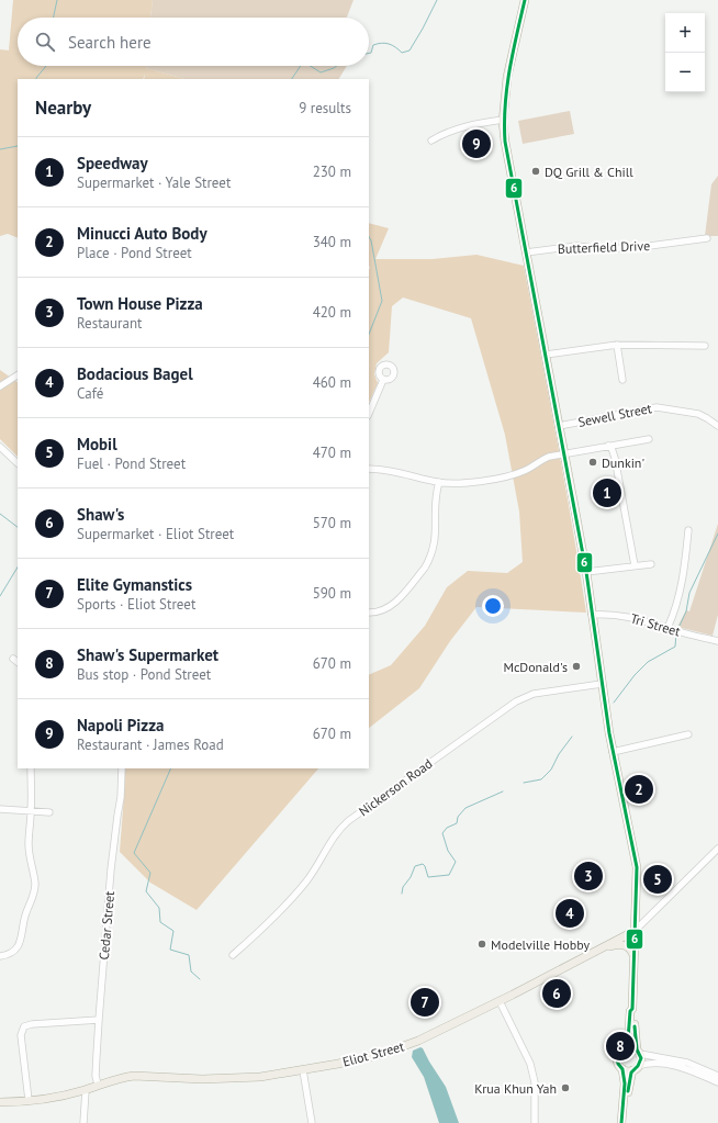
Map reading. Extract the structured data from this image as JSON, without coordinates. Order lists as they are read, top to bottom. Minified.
{"streets":{"main road":["Eliot Street"],"street":["Butterfield Drive","Sewell Street","Tri Street","Nickerson Road","Cedar Street"]},"crossings":[["Cedar Street","Eliot Street"]],"places":["DQ Grill & Chill","Dunkin'","McDonald's","Modelville Hobby","Krua Khun Yah"],"lines":["transit line 6"],"page":{"map_buttons":["+","−"],"search":"Search here","heading":["Nearby","9 results"],"pins":["9","1","2","3","5","4","6","7","8"],"list":[{"mark":"1","name":"Speedway","note":"Supermarket · Yale Street","value":"230 m"},{"mark":"2","name":"Minucci Auto Body","note":"Place · Pond Street","value":"340 m"},{"mark":"3","name":"Town House Pizza","note":"Restaurant","value":"420 m"},{"mark":"4","name":"Bodacious Bagel","note":"Café","value":"460 m"},{"mark":"5","name":"Mobil","note":"Fuel · Pond Street","value":"470 m"},{"mark":"6","name":"Shaw's","note":"Supermarket · Eliot Street","value":"570 m"},{"mark":"7","name":"Elite Gymanstics","note":"Sports · Eliot Street","value":"590 m"},{"mark":"8","name":"Shaw's Supermarket","note":"Bus stop · Pond Street","value":"670 m"},{"mark":"9","name":"Napoli Pizza","note":"Restaurant · James Road","value":"670 m"}]}}
